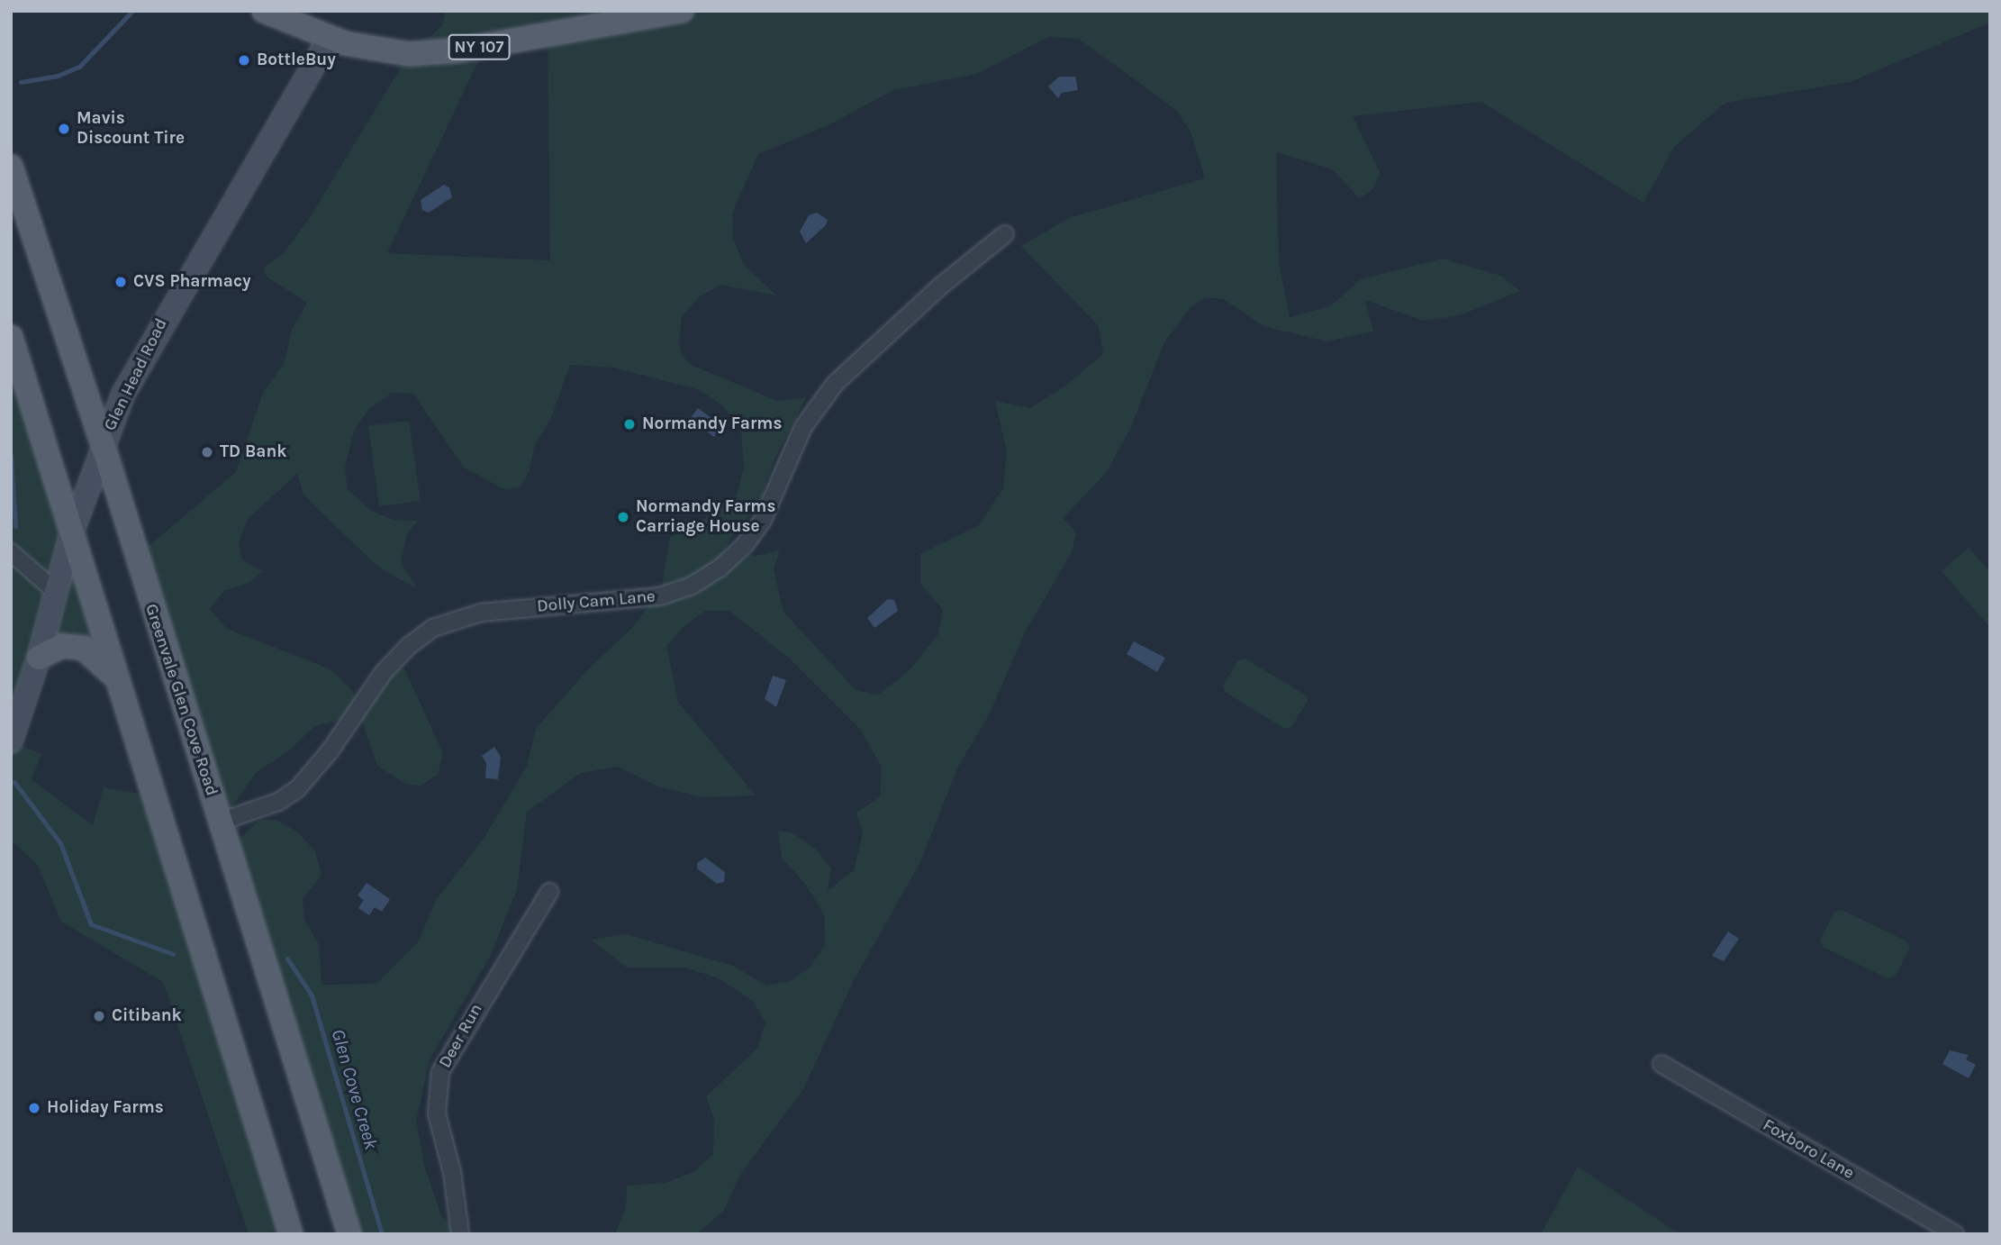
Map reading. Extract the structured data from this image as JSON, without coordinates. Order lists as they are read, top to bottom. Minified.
{"streets":{"main road":["NY 107","Glen Head Road","Greenvale Glen Cove Road"],"street":["Dolly Cam Lane","Deer Run","Foxboro Lane"]},"crossings":[["NY 107","Glen Head Road"],["Glen Head Road","Greenvale Glen Cove Road"],["Dolly Cam Lane","Greenvale Glen Cove Road"]],"water":["Glen Cove Creek"],"places":["BottleBuy","Mavis Discount Tire","CVS Pharmacy","Normandy Farms","TD Bank","Normandy Farms Carriage House","Citibank","Holiday Farms"]}
